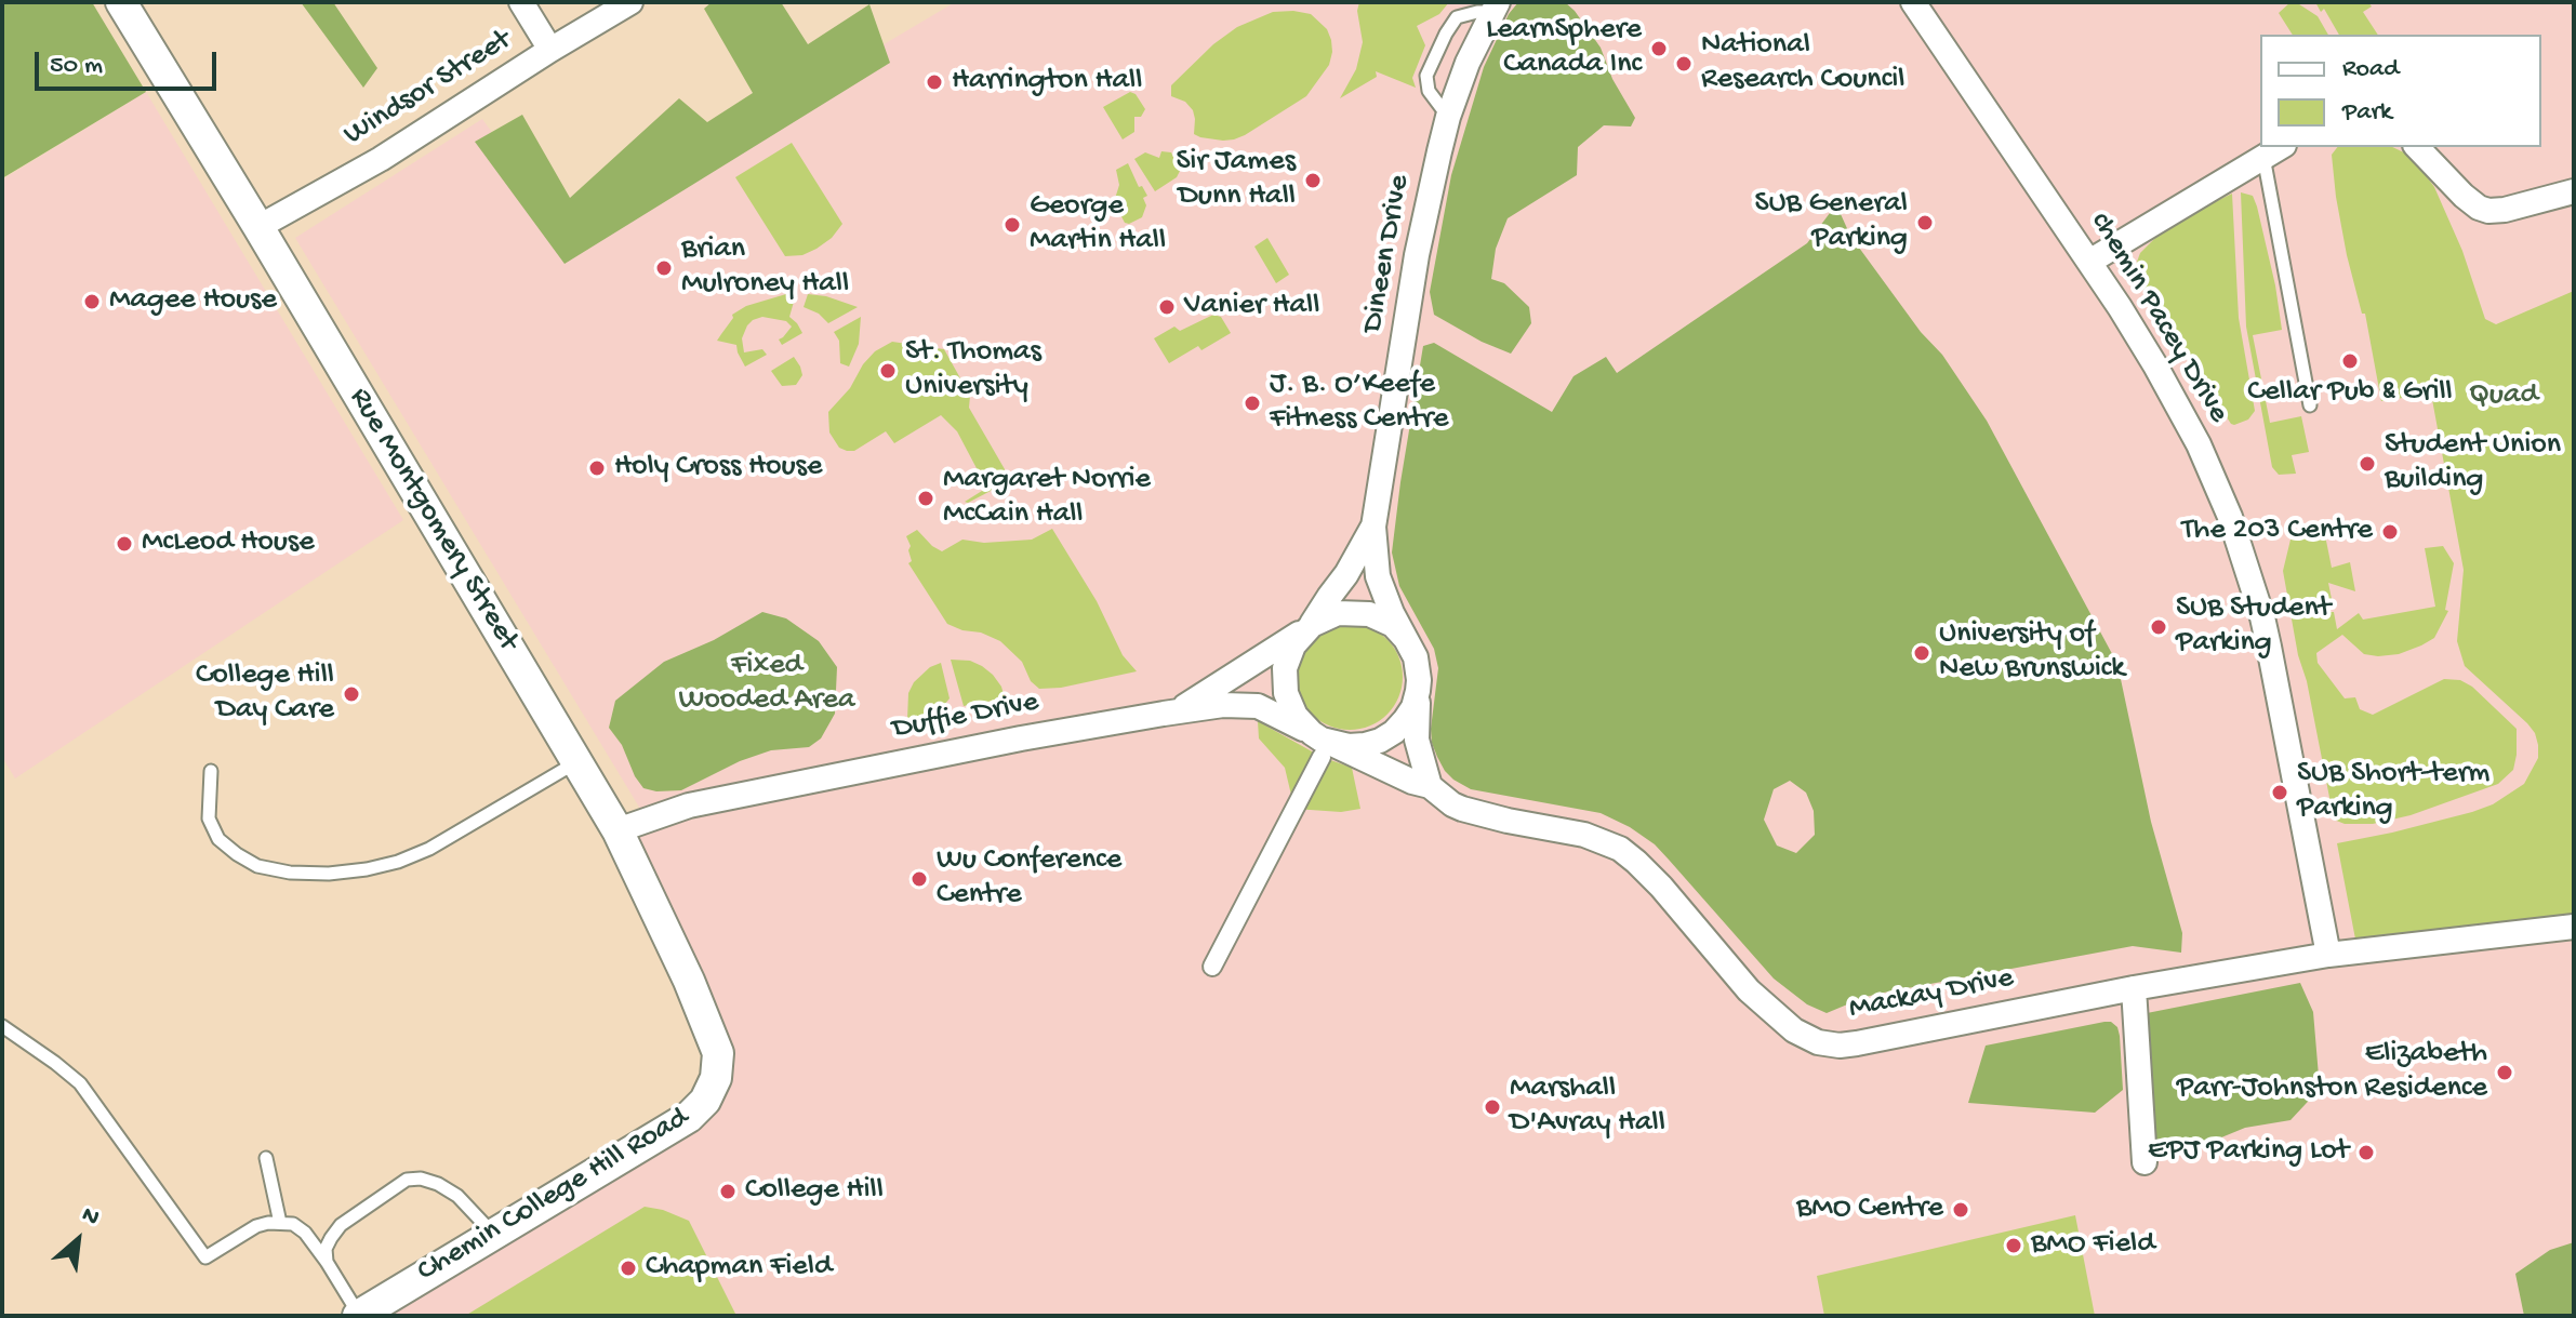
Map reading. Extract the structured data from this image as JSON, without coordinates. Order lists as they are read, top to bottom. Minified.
{"streets":{"street":["Windsor Street","Dineen Drive","chemin Pacey Drive","Rue Montgomery Street","Duffie Drive","Mackay Drive","Chemin College Hill Road"]},"crossings":[["Windsor Street","Rue Montgomery Street"],["Dineen Drive","Duffie Drive"],["chemin Pacey Drive","Mackay Drive"],["Rue Montgomery Street","Duffie Drive"],["Rue Montgomery Street","Chemin College Hill Road"],["Duffie Drive","Mackay Drive"]],"parks":["Quad","Fixed Wooded Area"],"places":["LearnSphere Canada Inc","National Research Council","Harrington Hall","Sir James Dunn Hall","SUB General Parking","George Martin Hall","Brian Mulroney Hall","Magee House","Vanier Hall","Cellar Pub & Grill","St. Thomas University","J. B. O’Keefe Fitness Centre","Student Union Building","Holy Cross House","Margaret Norrie McCain Hall","The 203 Centre","McLeod House","SUB Student Parking","University of New Brunswick","College Hill Day Care","SUB Short-term Parking","Wu Conference Centre","Elizabeth Parr-Johnston Residence","Marshall D'Avray Hall","EPJ Parking Lot","College Hill","BMO Centre","BMO Field","Chapman Field"],"legend":["Road","Park"],"scale_bar":"50 m","north":"top right"}
